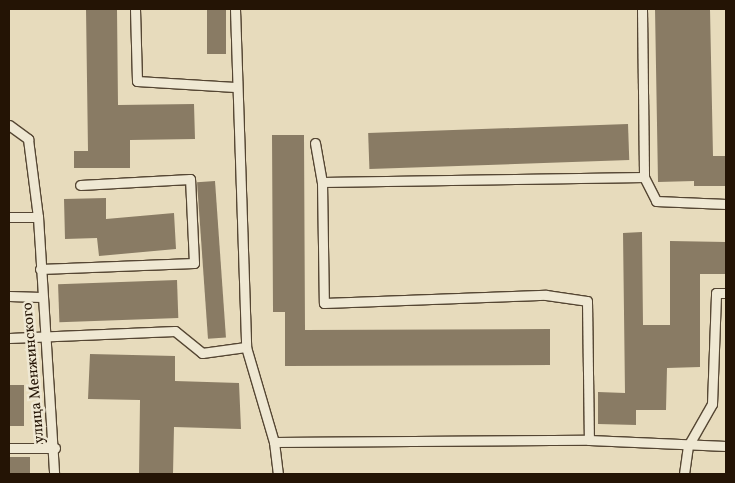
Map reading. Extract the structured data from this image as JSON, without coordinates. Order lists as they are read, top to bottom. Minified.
{"streets":{"lane":["улица Менжинского"]}}
